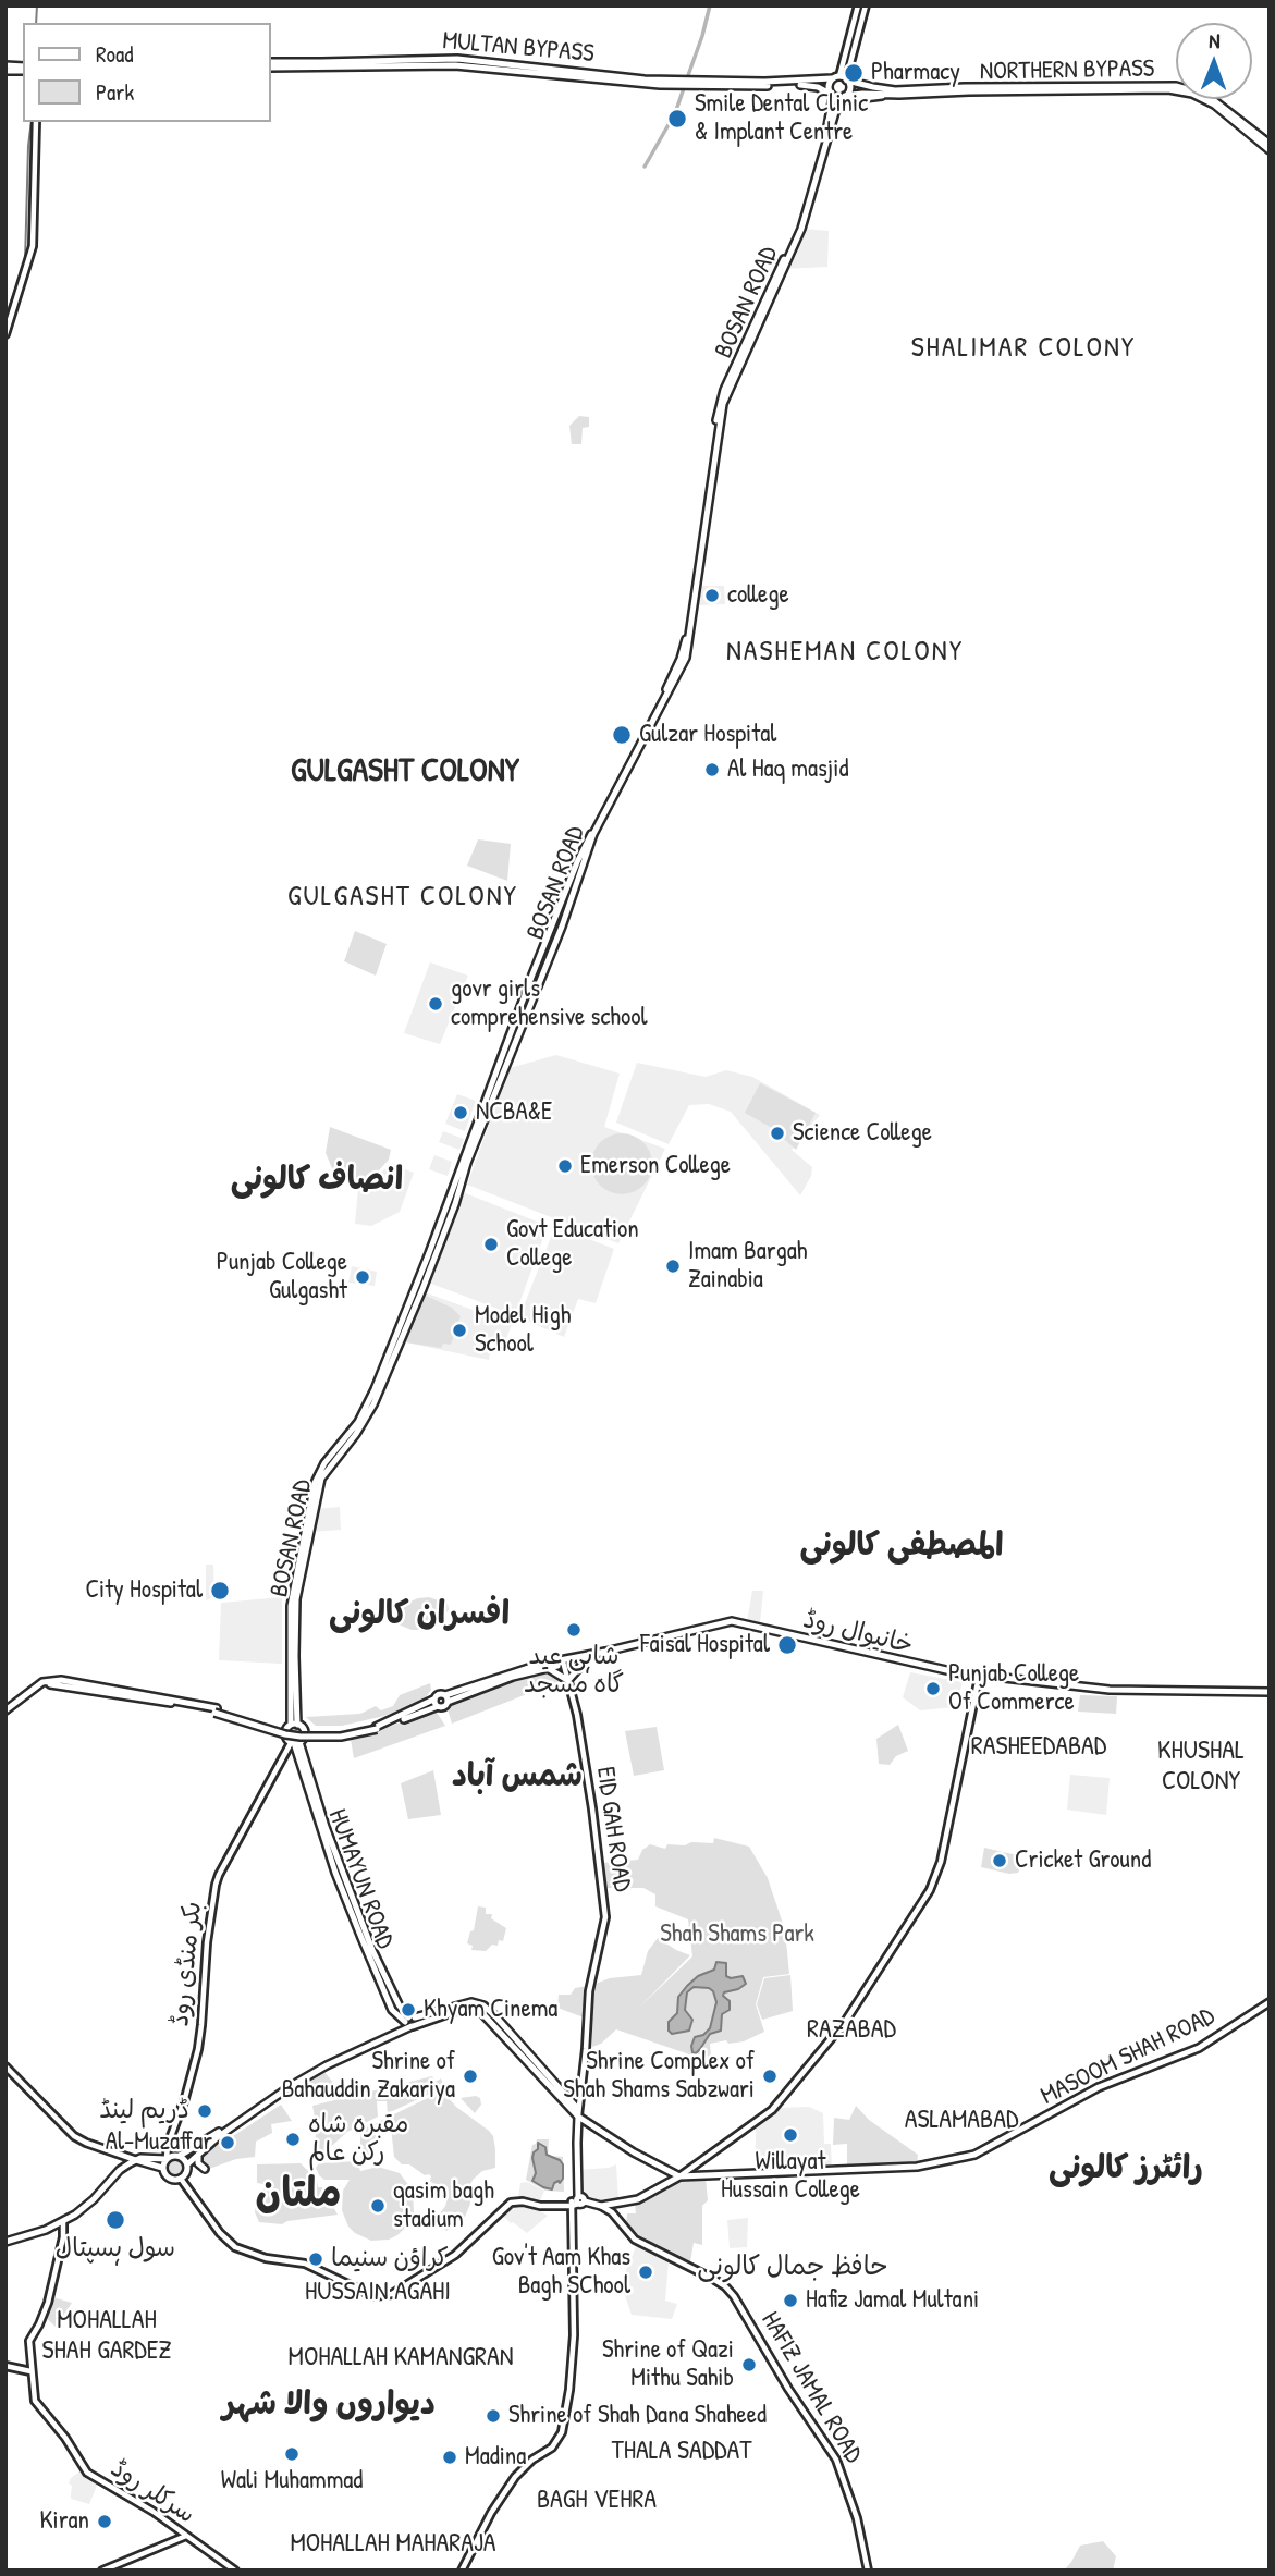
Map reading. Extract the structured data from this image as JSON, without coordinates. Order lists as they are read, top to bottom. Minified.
{"streets":{"main road":["MULTAN BYPASS","NORTHERN BYPASS","BOSAN ROAD","خانیوال روڈ","EID GAH ROAD","HUMAYUN ROAD","بکر منڈی روڈ","MASOOM SHAH ROAD","HAFIZ JAMAL ROAD","سرکلر روڈ"]},"crossings":[["NORTHERN BYPASS","BOSAN ROAD"],["BOSAN ROAD","HUMAYUN ROAD"],["BOSAN ROAD","بکر منڈی روڈ"],["خانیوال روڈ","EID GAH ROAD"],["HUMAYUN ROAD","بکر منڈی روڈ"],["MASOOM SHAH ROAD","HAFIZ JAMAL ROAD"]],"districts":["SHALIMAR COLONY","NASHEMAN COLONY","GULGASHT COLONY","GULGASHT COLONY","انصاف کالونی","المصطفی کالونی","افسران کالونی","RASHEEDABAD","KHUSHAL COLONY","شمس آباد","RAZABAD","ASLAMABAD","رائٹرز کالونی","ملتان","حافظ جمال کالونی","HUSSAIN AGAHI","MOHALLAH SHAH GARDEZ","MOHALLAH KAMANGRAN","دیواروں والا شہر","THALA SADDAT","BAGH VEHRA","MOHALLAH MAHARAJA"],"parks":["Shah Shams Park"],"places":["Pharmacy","Smile Dental Clinic & Implant Centre","college","Gulzar Hospital","Al Haq masjid","govr girls comprehensive school","NCBA&E","Science College","Emerson College","Govt Education College","Imam Bargah Zainabia","Punjab College Gulgasht","Model High School","City Hospital","شاہی عید گاہ مسجد","Faisal Hospital","Punjab College Of Commerce","Cricket Ground","Khyam Cinema","Shrine of Bahauddin Zakariya","Shrine Complex of Shah Shams Sabzwari","ڈریم لینڈ","Willayat Hussain College","مقبرہ شاہ رکن عالم","Al-Muzaffar","qasim bagh stadium","سول ہسپتال","کراؤن سنیما","Gov't Aam Khas Bagh SChool","Hafiz Jamal Multani","Shrine of Qazi Mithu Sahib","Shrine of Shah Dana Shaheed","Wali Muhammad","Madina","Kiran"],"legend":["Road","Park"],"north":"top"}
